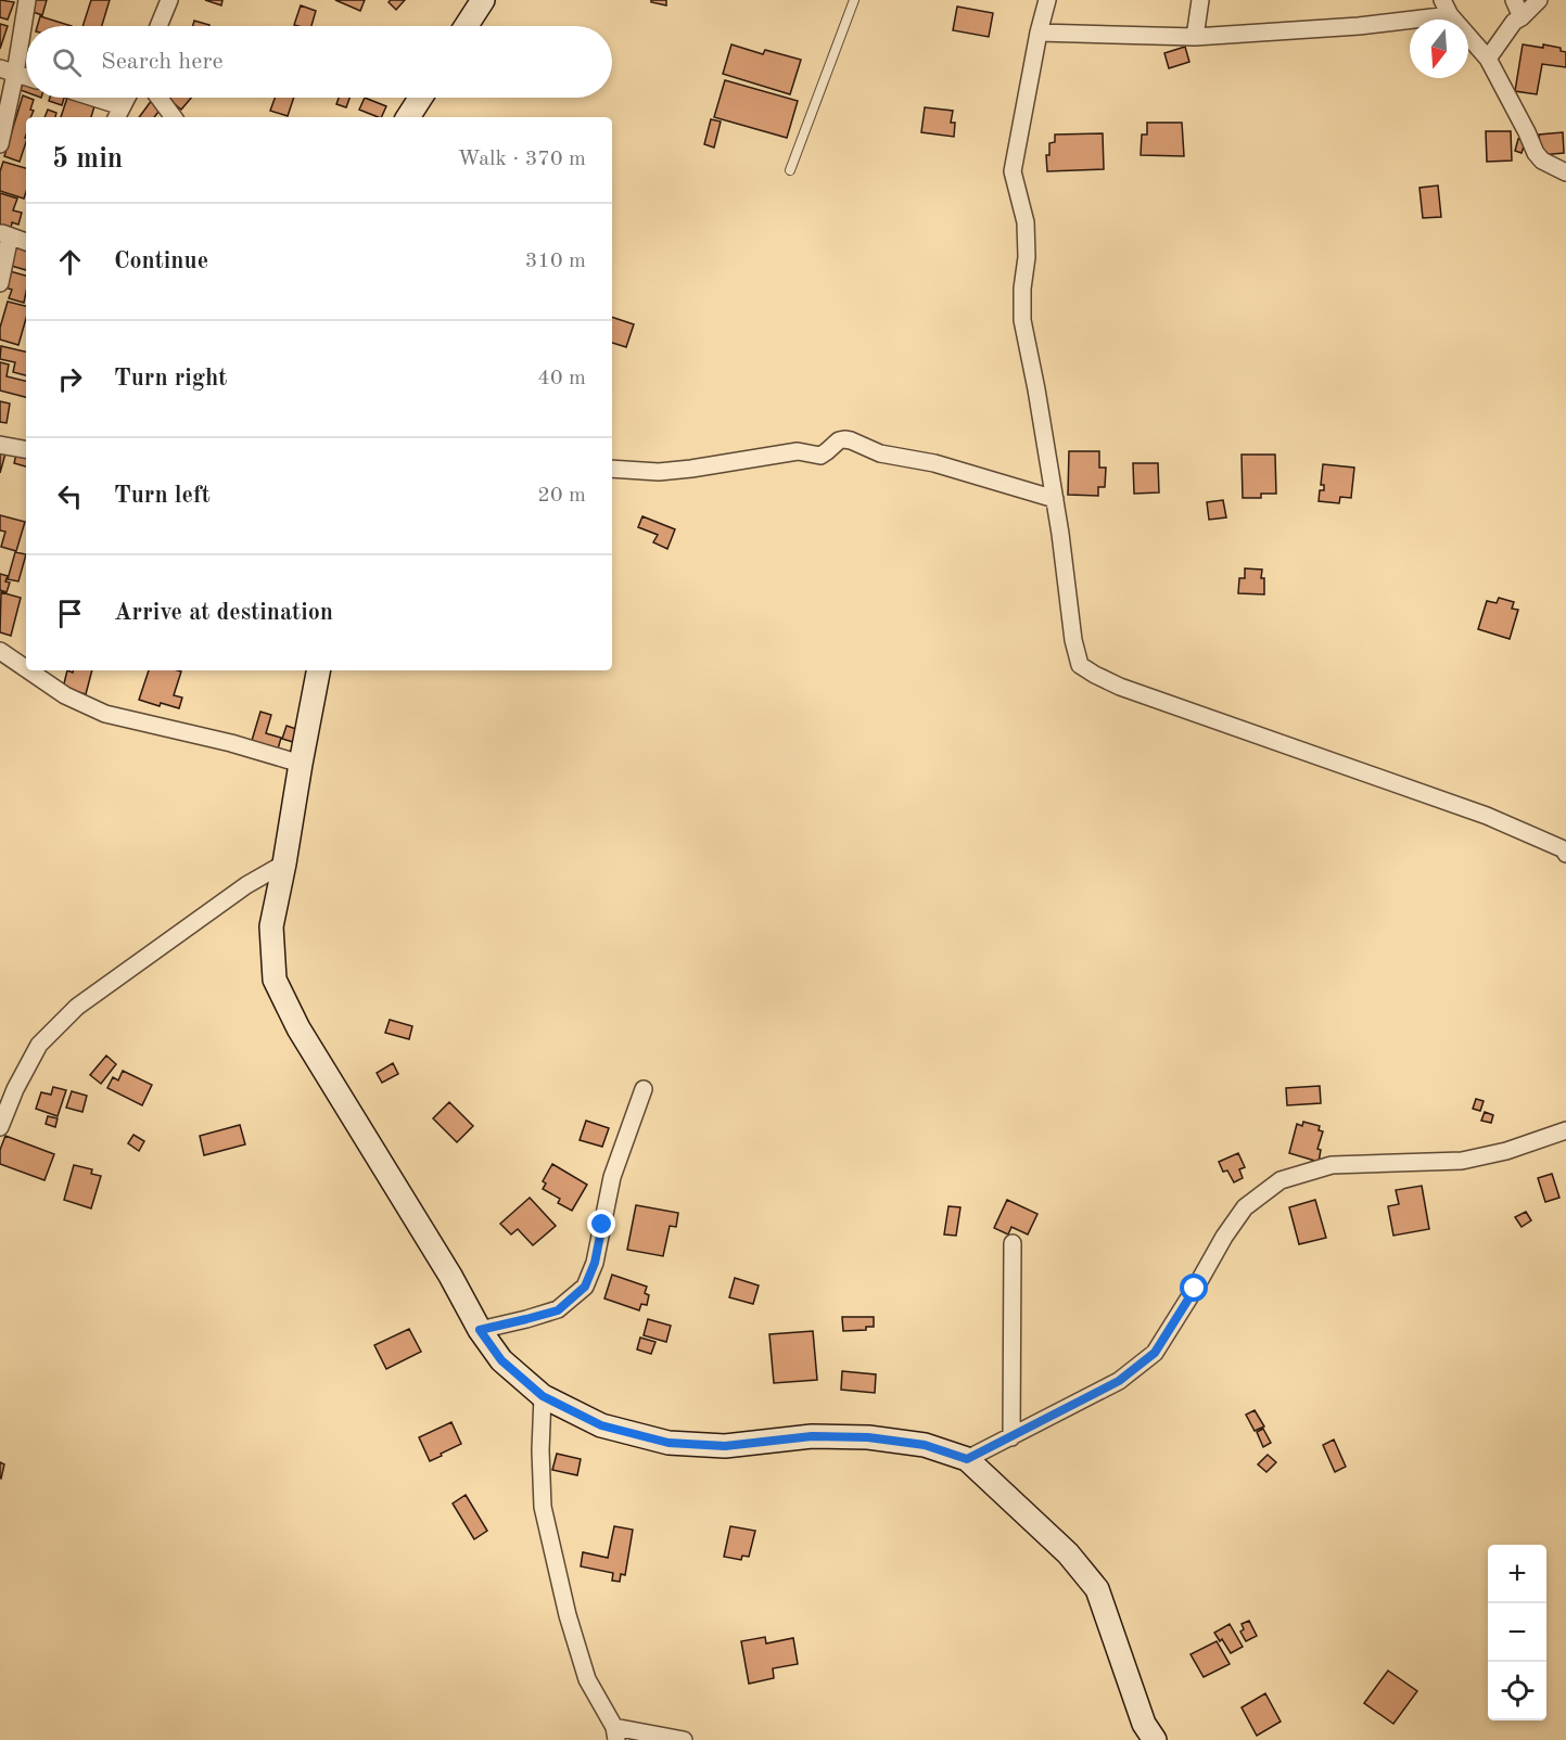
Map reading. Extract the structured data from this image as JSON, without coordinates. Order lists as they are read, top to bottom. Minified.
{"north":"bottom","page":{"search":"Search here","heading":["5 min","Walk · 370 m"],"list":[["Continue","310 m"],["Turn right","40 m"],["Turn left","20 m"],"Arrive at destination"],"map_buttons":["+","−"]}}
